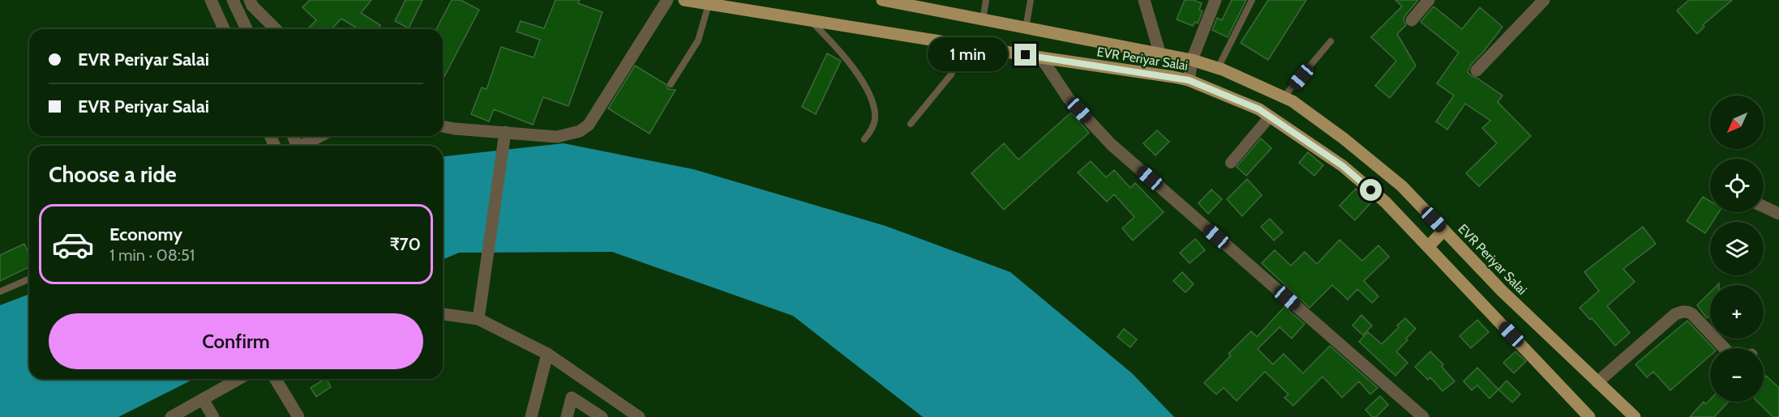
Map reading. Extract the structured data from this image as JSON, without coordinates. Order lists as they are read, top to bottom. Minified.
{"streets":{"main road":["EVR Periyar Salai"]},"north":"bottom left","page":{"banner":["EVR Periyar Salai","EVR Periyar Salai"],"bubble":"1 min","map_buttons":["+","−"],"heading":"Choose a ride","list":[{"name":"Economy","note":"1 min · 08:51","value":"₹70"}],"buttons":"Confirm"}}
